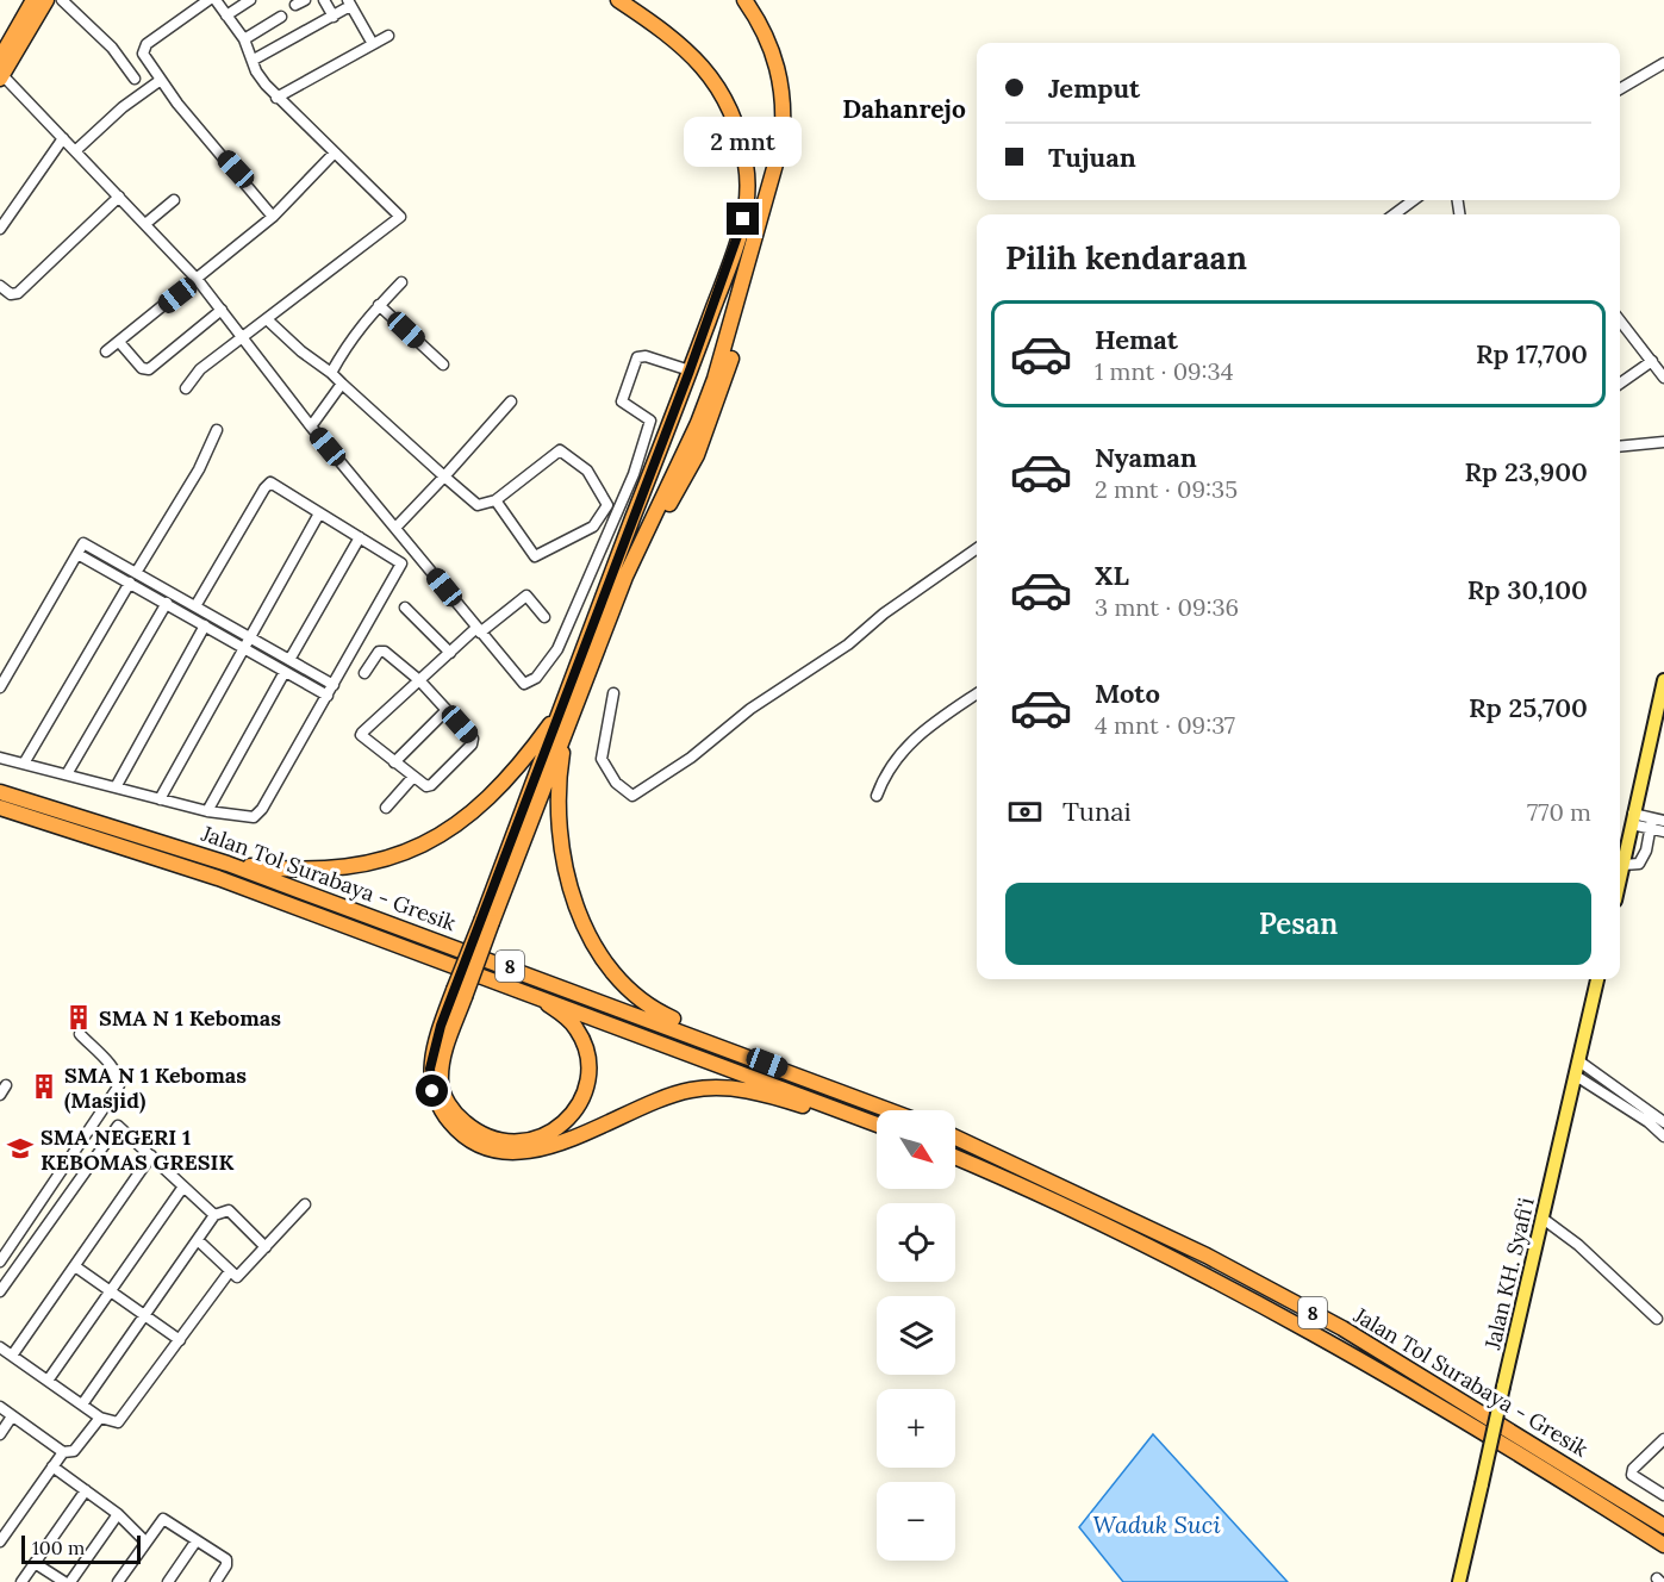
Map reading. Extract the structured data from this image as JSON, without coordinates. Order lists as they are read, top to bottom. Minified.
{"streets":{"highway":["Jalan Tol Surabaya - Gresik","8"],"main road":["Jalan KH. Syafi'i"]},"districts":["Dahanrejo"],"water":["Waduk Suci"],"places":{"building":["SMA N 1 Kebomas","SMA N 1 Kebomas (Masjid)"],"school or university":["SMA NEGERI 1 KEBOMAS GRESIK"]},"scale_bar":"100 m","north":"bottom right","page":{"banner":["Jemput","Tujuan"],"bubble":"2 mnt","heading":"Pilih kendaraan","list":[{"name":"Hemat","note":"1 mnt · 09:34","value":"Rp 17,700"},{"name":"Nyaman","note":"2 mnt · 09:35","value":"Rp 23,900"},{"name":"XL","note":"3 mnt · 09:36","value":"Rp 30,100"},{"name":"Moto","note":"4 mnt · 09:37","value":"Rp 25,700"}],"pay":["Tunai","770 m"],"buttons":"Pesan","map_buttons":["+","−"],"scale":"100 m"}}
